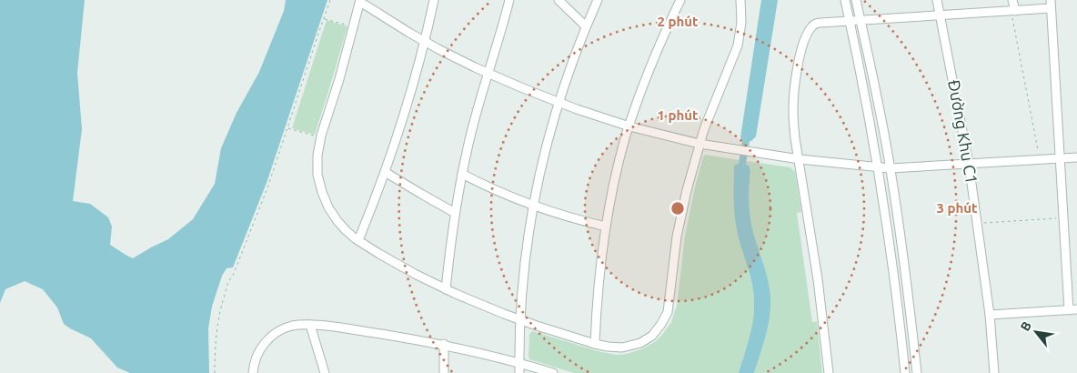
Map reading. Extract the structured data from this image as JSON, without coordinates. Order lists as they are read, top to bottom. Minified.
{"streets":{"street":["Đường Khu C1"]},"north":"top left","rings":["2 phút","1 phút","3 phút"]}
